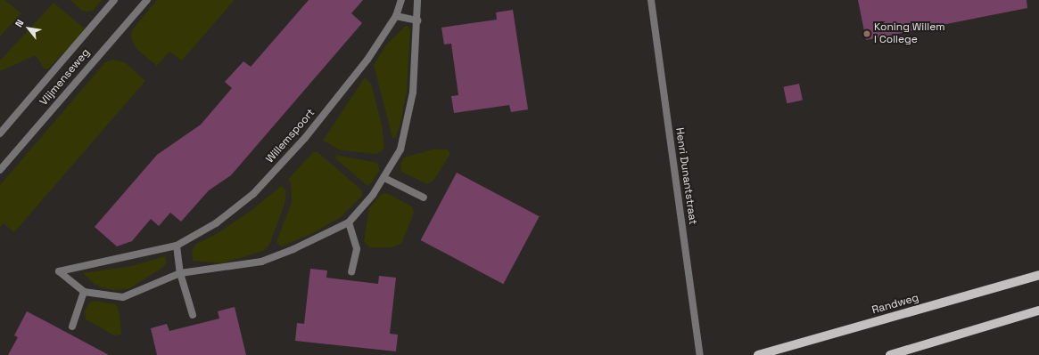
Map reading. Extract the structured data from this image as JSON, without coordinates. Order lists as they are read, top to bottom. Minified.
{"streets":{"main road":["Randweg"],"street":["Vlijmenseweg","Willemspoort","Henri Dunantstraat"]},"places":["Koning Willem I College"],"north":"top left"}
